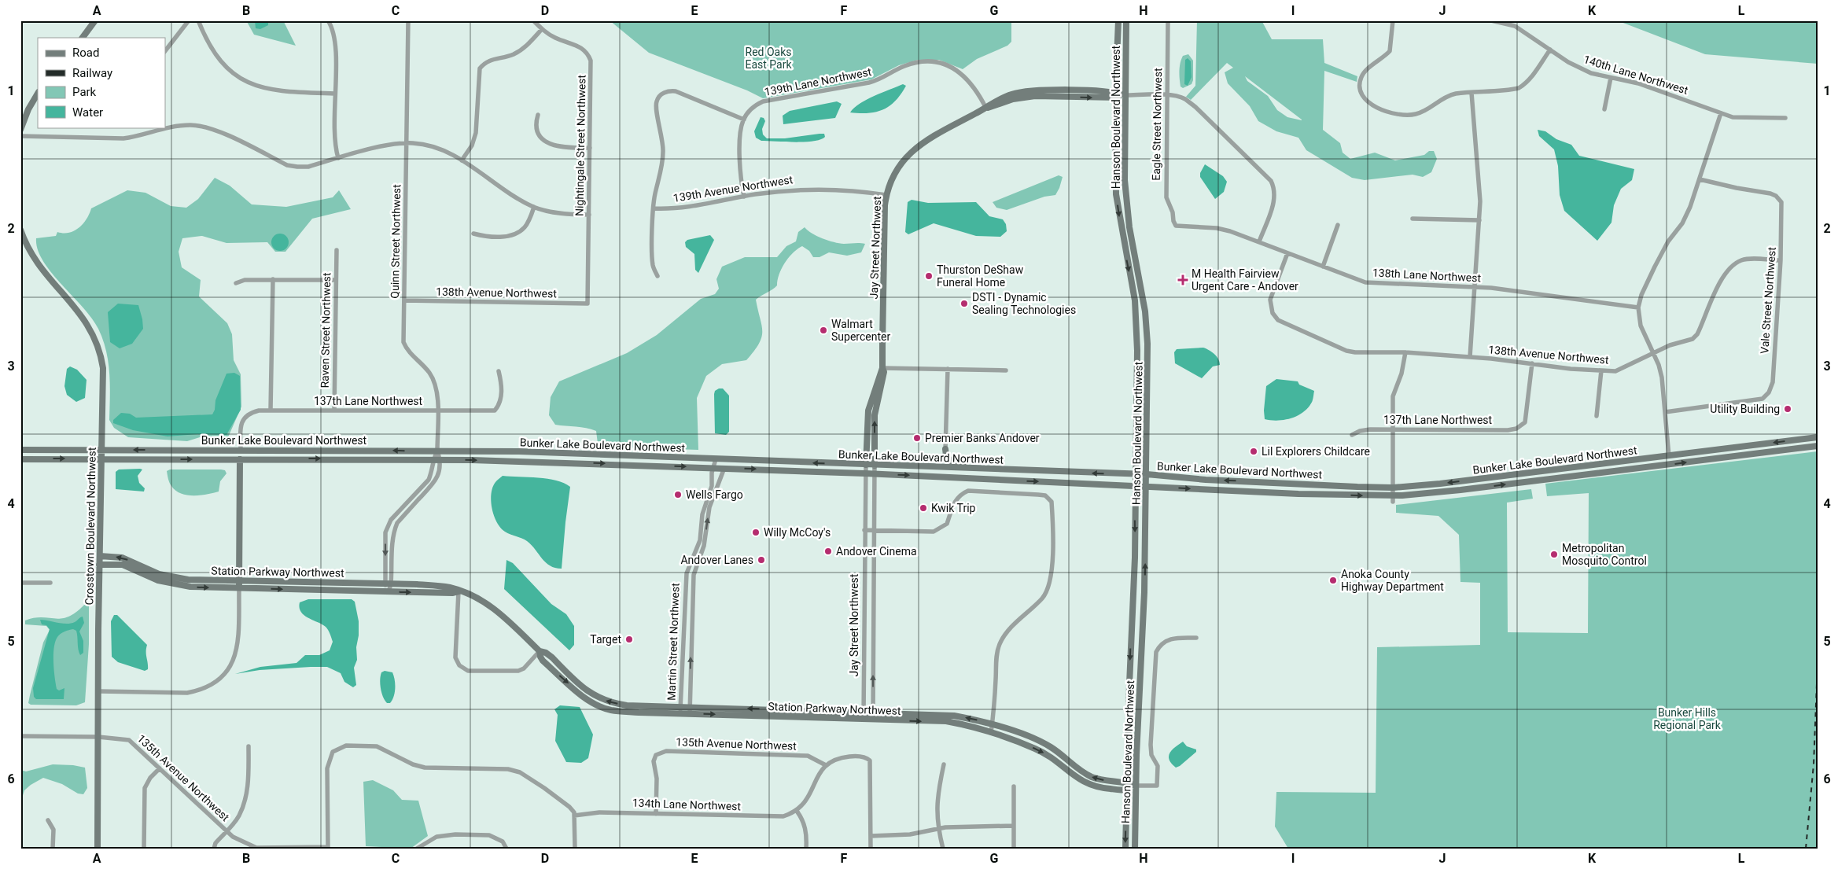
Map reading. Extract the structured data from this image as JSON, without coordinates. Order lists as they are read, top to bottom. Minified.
{"streets":{"main road":["Hanson Boulevard Northwest","Jay Street Northwest","Bunker Lake Boulevard Northwest","Crosstown Boulevard Northwest","Station Parkway Northwest"],"street":["140th Lane Northwest","139th Lane Northwest","Eagle Street Northwest","Nightingale Street Northwest","139th Avenue Northwest","Quinn Street Northwest","138th Lane Northwest","138th Avenue Northwest","Vale Street Northwest","Raven Street Northwest","137th Lane Northwest","Martin Street Northwest","135th Avenue Northwest","134th Lane Northwest"]},"crossings":[["139th Lane Northwest","Jay Street Northwest"],["Hanson Boulevard Northwest","Jay Street Northwest"],["Hanson Boulevard Northwest","Bunker Lake Boulevard Northwest"],["Hanson Boulevard Northwest","Station Parkway Northwest"],["Eagle Street Northwest","138th Lane Northwest"],["Nightingale Street Northwest","138th Avenue Northwest"],["139th Avenue Northwest","Jay Street Northwest"],["Quinn Street Northwest","138th Avenue Northwest"],["Quinn Street Northwest","137th Lane Northwest"],["Quinn Street Northwest","Bunker Lake Boulevard Northwest"],["Quinn Street Northwest","Station Parkway Northwest"],["Jay Street Northwest","Bunker Lake Boulevard Northwest"],["Jay Street Northwest","Station Parkway Northwest"],["138th Lane Northwest","138th Avenue Northwest"],["138th Avenue Northwest","Vale Street Northwest"],["138th Avenue Northwest","137th Lane Northwest"],["Raven Street Northwest","137th Lane Northwest"],["137th Lane Northwest","Bunker Lake Boulevard Northwest"],["Bunker Lake Boulevard Northwest","Crosstown Boulevard Northwest"],["Bunker Lake Boulevard Northwest","Martin Street Northwest"],["Crosstown Boulevard Northwest","Station Parkway Northwest"],["Crosstown Boulevard Northwest","135th Avenue Northwest"],["Station Parkway Northwest","Martin Street Northwest"],["135th Avenue Northwest","134th Lane Northwest"]],"parks":["Red Oaks East Park","Bunker Hills Regional Park"],"places":{"other":["Thurston DeShaw Funeral Home","DSTI - Dynamic Sealing Technologies","Walmart Supercenter","Utility Building","Premier Banks Andover","Lil Explorers Childcare","Wells Fargo","Kwik Trip","Willy McCoy's","Andover Cinema","Metropolitan Mosquito Control","Andover Lanes","Anoka County Highway Department","Target"],"health":["M Health Fairview Urgent Care - Andover"]},"legend":["Road","Railway","Park","Water"],"grid":{"columns":["A","B","C","D","E","F","G","H","I","J","K","L"],"rows":["1","2","3","4","5","6"]}}
